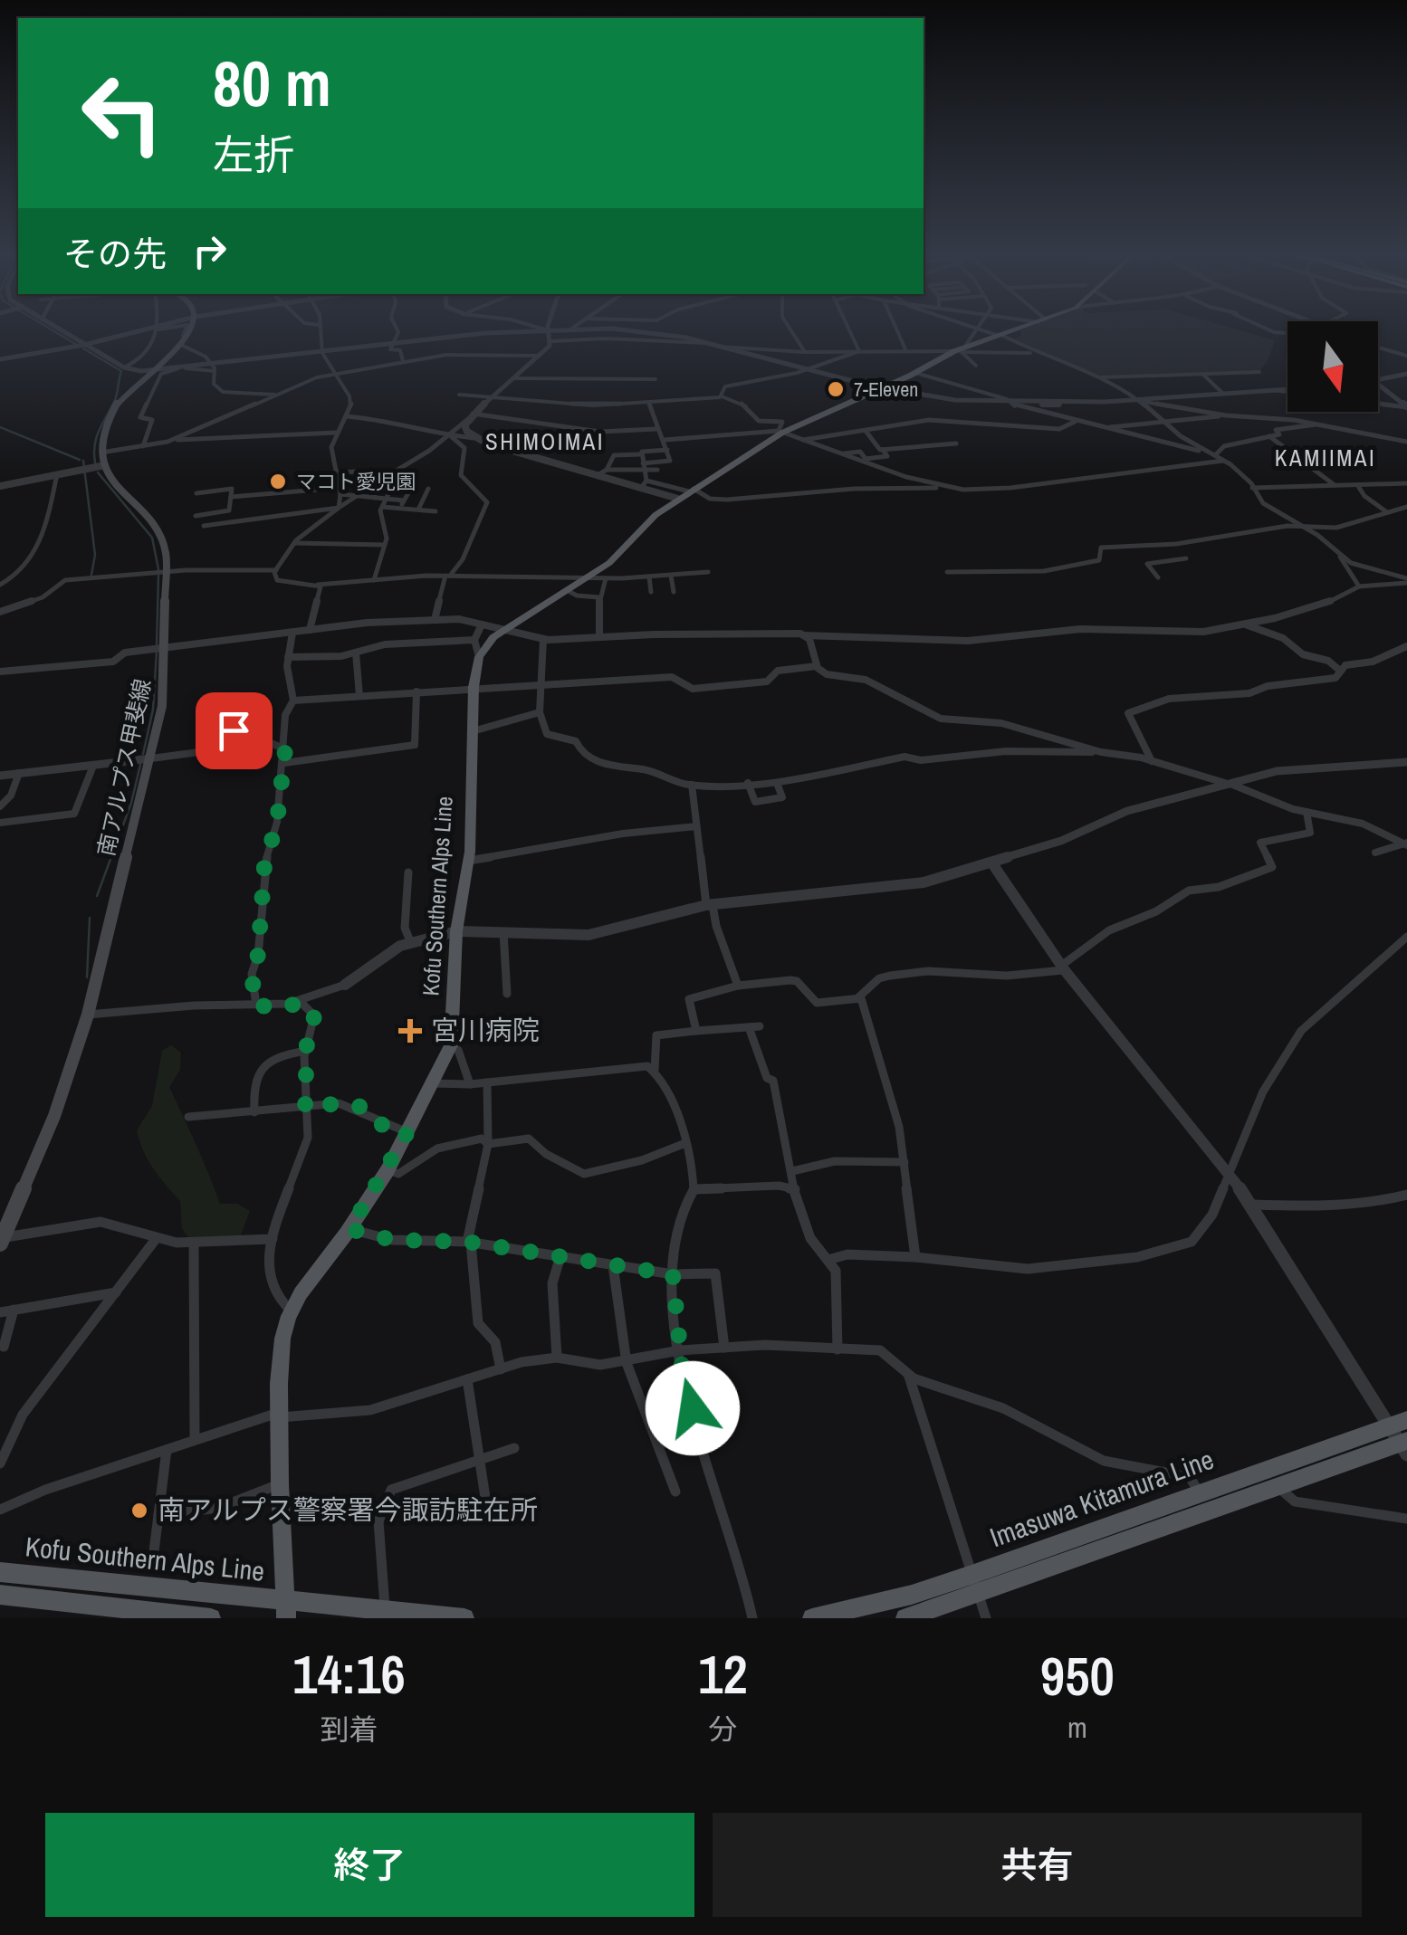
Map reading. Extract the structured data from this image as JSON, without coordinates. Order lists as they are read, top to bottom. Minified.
{"streets":{"main road":["南アルプス甲斐線","Kofu Southern Alps Line","Imasuwa Kitamura Line"]},"districts":["SHIMOIMAI","KAMIIMAI"],"places":{"other":["7-Eleven","マコト愛児園","南アルプス警察署今諏訪駐在所"],"health":["宮川病院"]},"north":"bottom","page":{"turn":["80 m","左折"],"then":"その先","eta":["14:16","到着","12","分","950","m"],"buttons":["終了","共有"]}}
